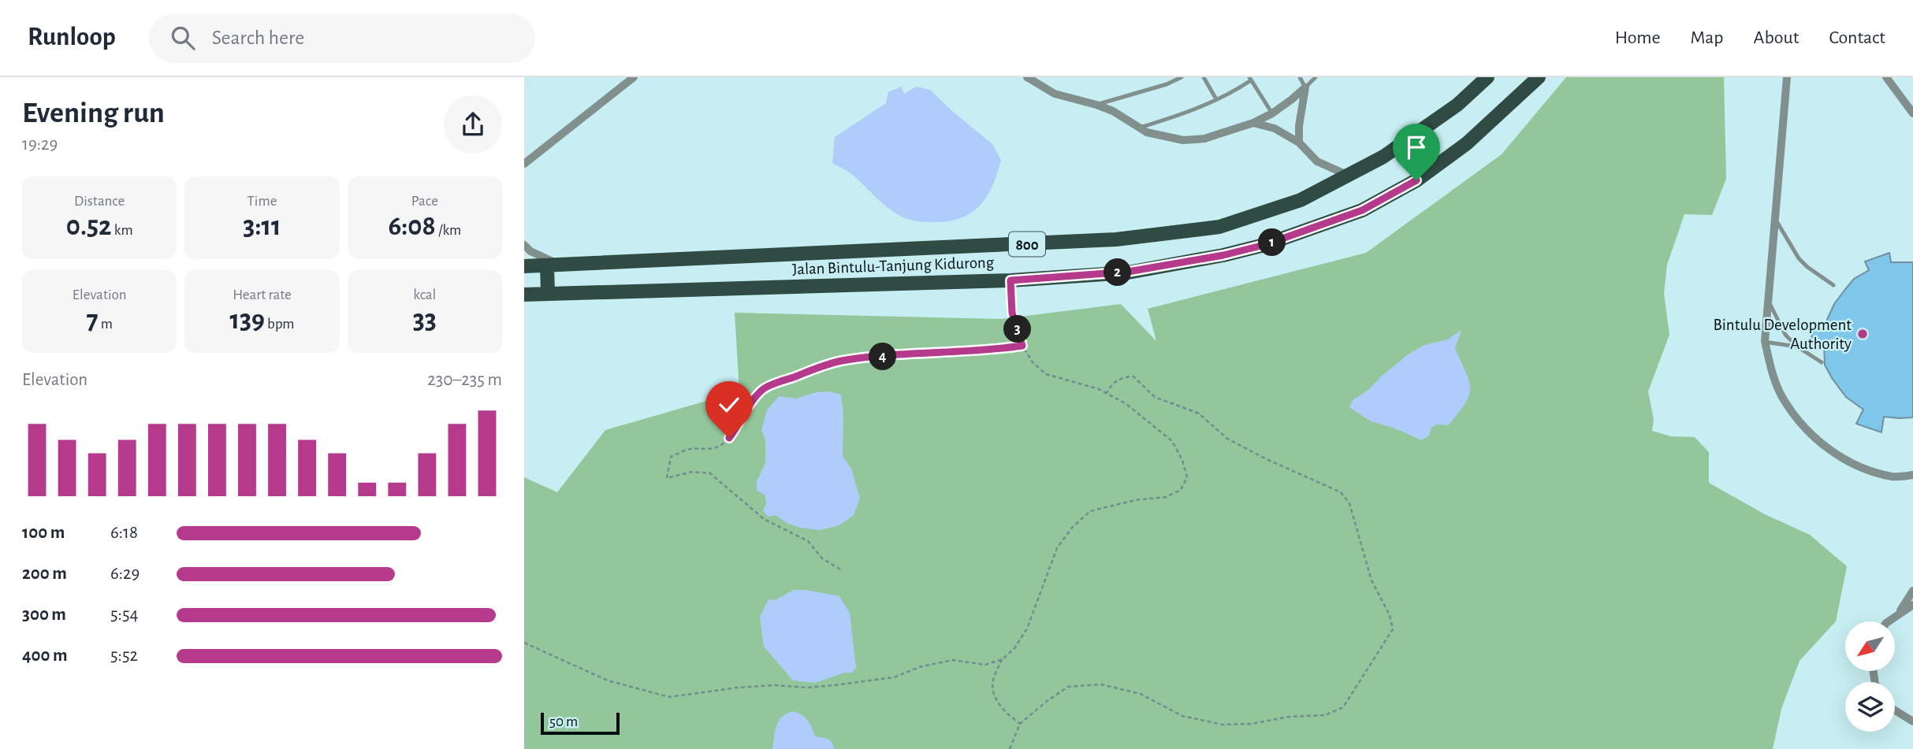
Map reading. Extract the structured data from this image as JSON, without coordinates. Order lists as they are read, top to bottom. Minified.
{"streets":{"main road":["800","Jalan Bintulu-Tanjung Kidurong"]},"places":["Bintulu Development Authority"],"scale_bar":"50 m","north":"bottom left","page":{"header":"Runloop","search":"Search here","nav":["Home","Map","About","Contact"],"heading":["Evening run","19:29"],"stats":[["Distance","0.52 km"],["Time","3:11"],["Pace","6:08 /km"],["Elevation","7 m"],["Heart rate","139 bpm"],["kcal","33"]],"pins":["1","2","3","4"],"chart":["Elevation","230–235 m"],"list":[{"name":"100 m","note":"6:18"},{"name":"200 m","note":"6:29"},{"name":"300 m","note":"5:54"},{"name":"400 m","note":"5:52"}],"scale":"50 m"}}
